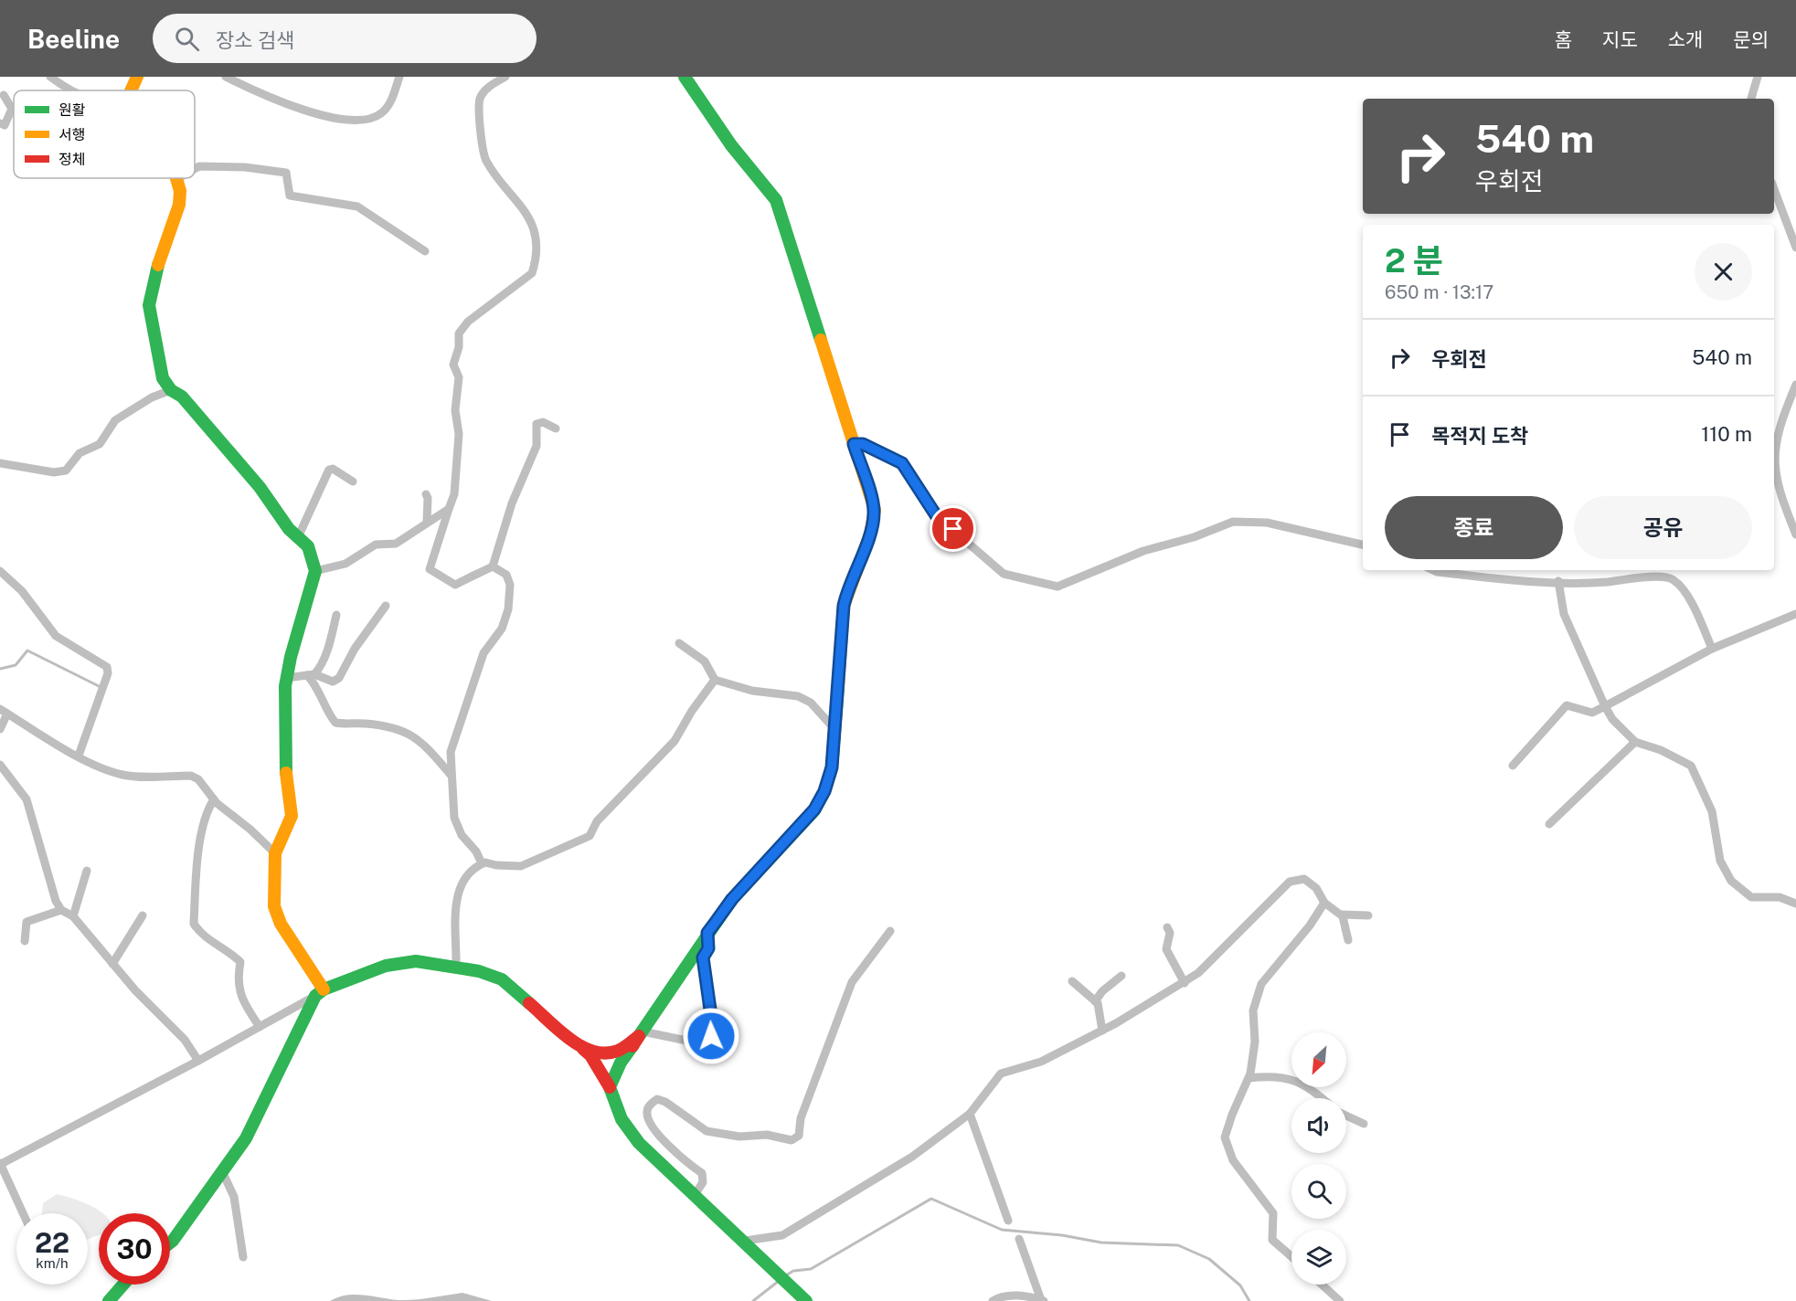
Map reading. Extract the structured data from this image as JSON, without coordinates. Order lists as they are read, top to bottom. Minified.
{"legend":["원활","서행","정체"],"north":"bottom left","page":{"header":"Beeline","search":"장소 검색","nav":["홈","지도","소개","문의"],"turn":["540 m","우회전"],"heading":["2 분","650 m · 13:17"],"list":[{"name":"우회전","value":"540 m"},{"name":"목적지 도착","value":"110 m"}],"buttons":["종료","공유"],"speed":"22 km/h","limit":"30"}}
